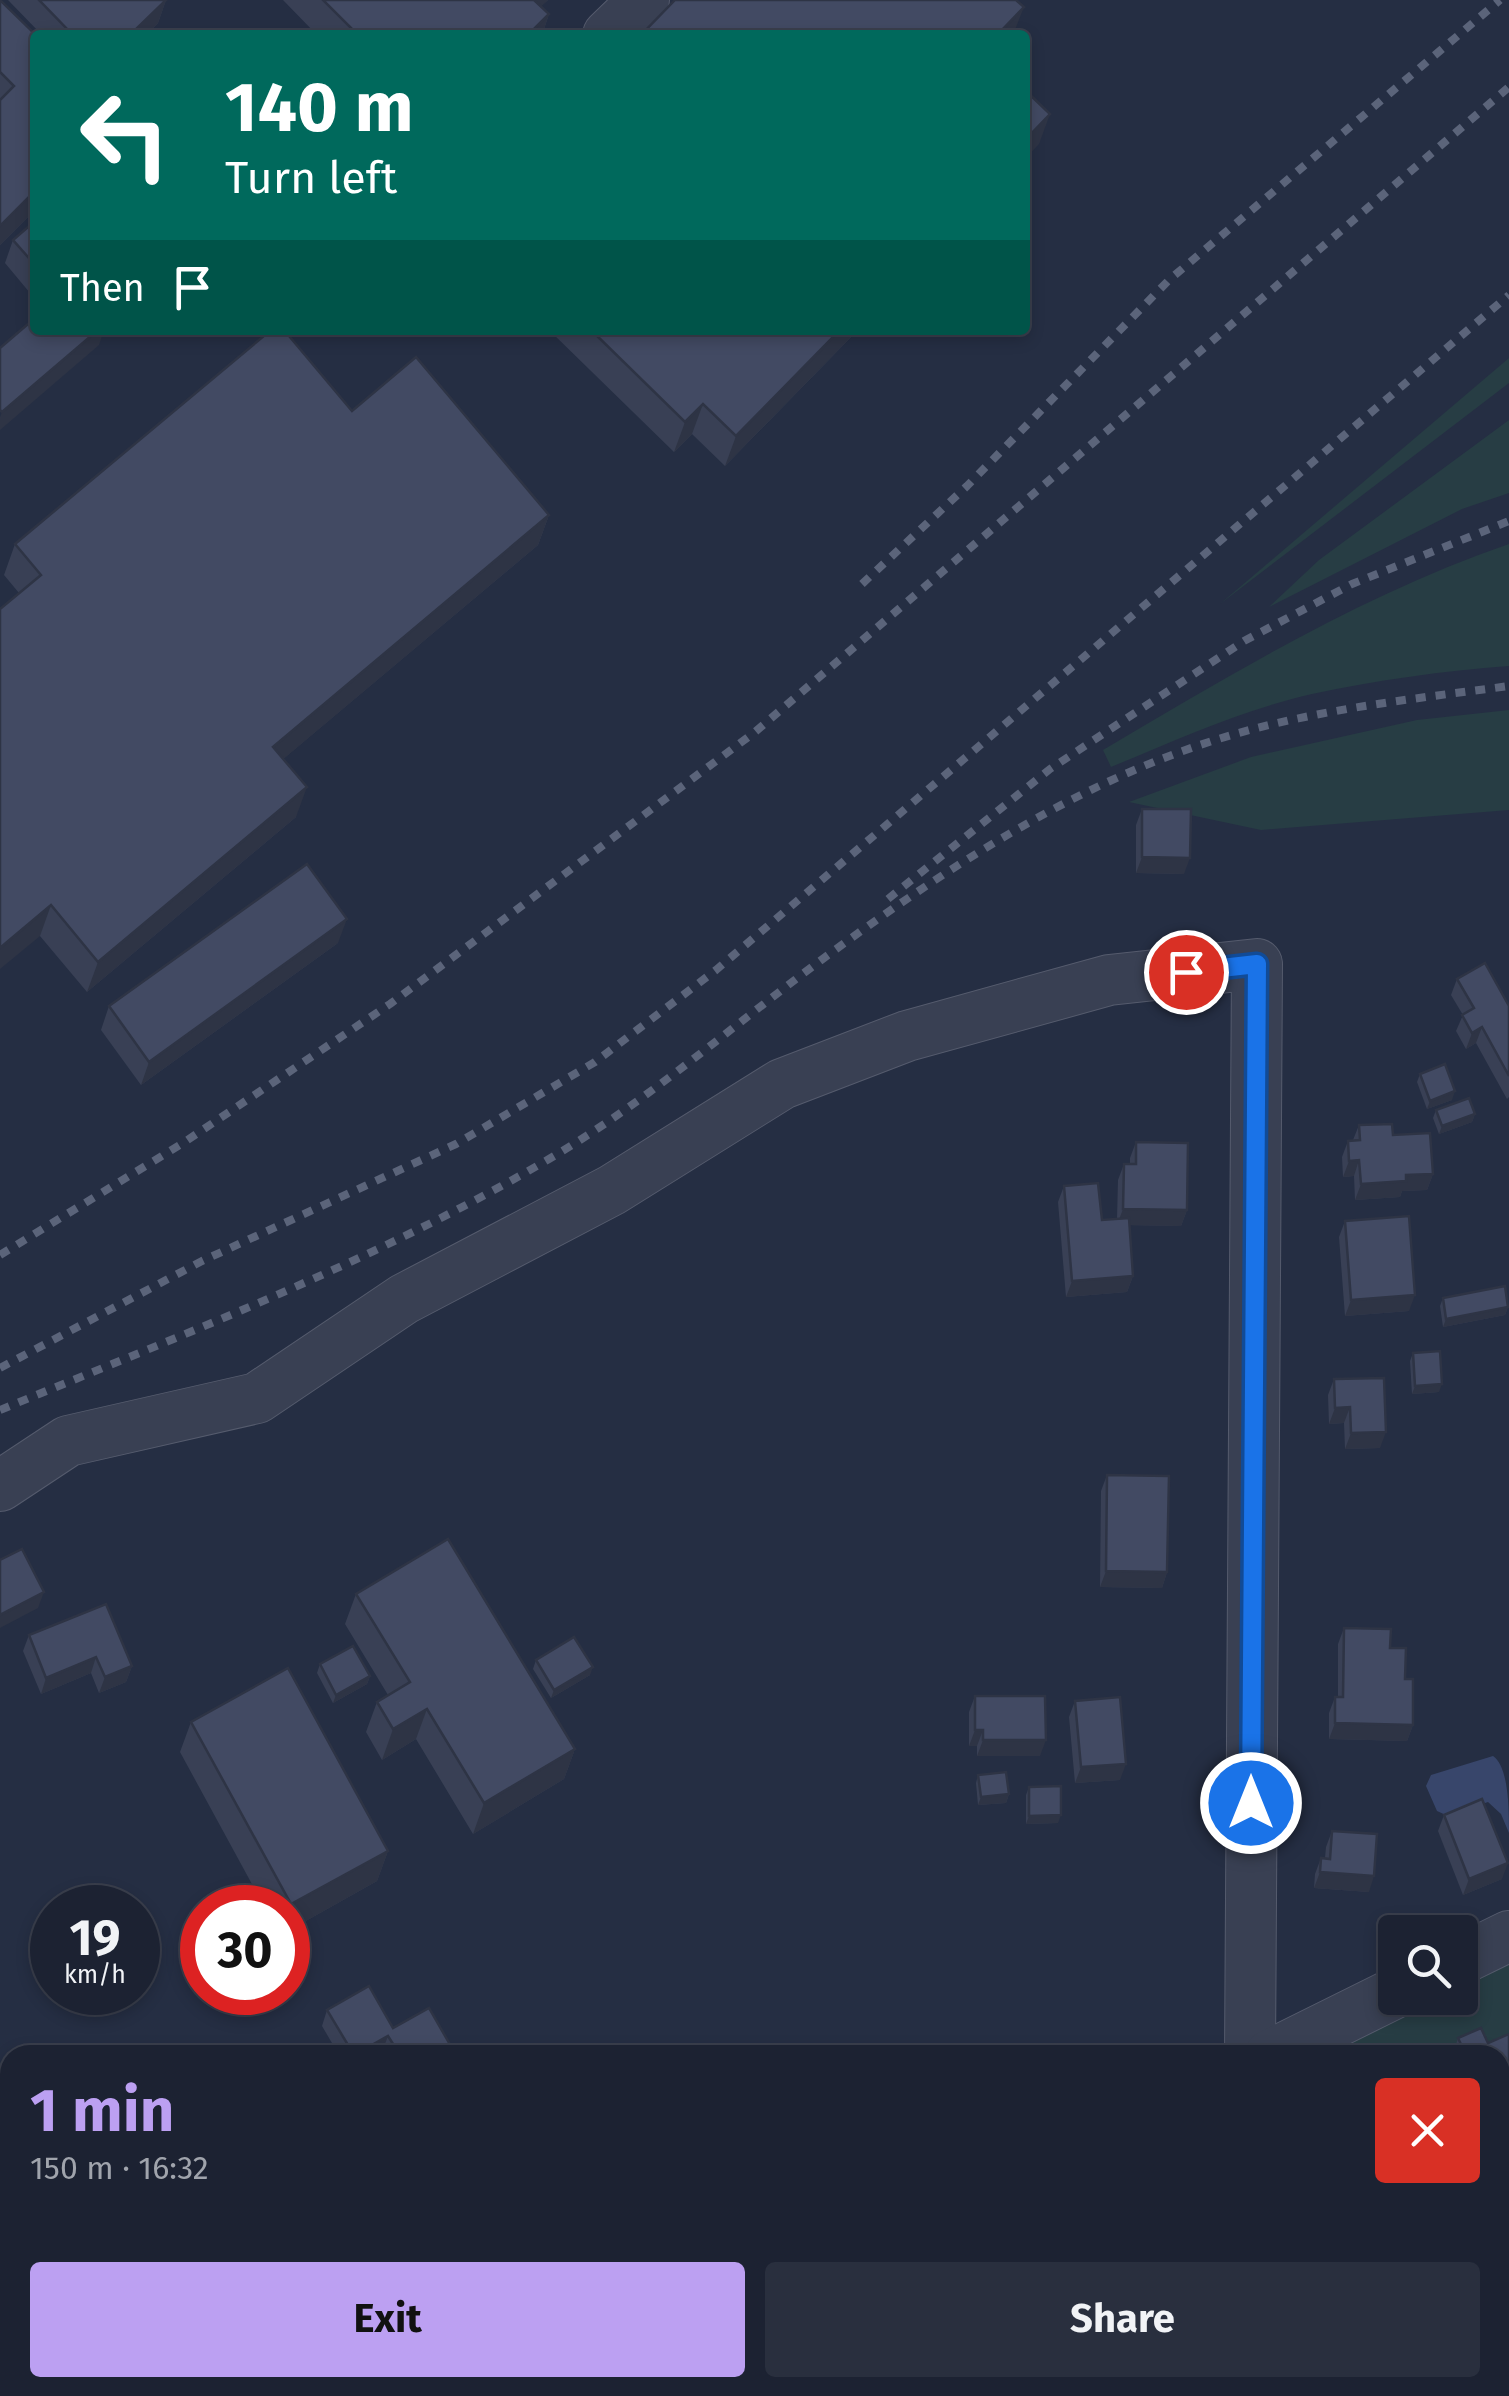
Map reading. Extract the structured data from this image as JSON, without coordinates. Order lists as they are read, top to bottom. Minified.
{"page":{"turn":["140 m","Turn left"],"then":"Then","speed":"19 km/h","limit":"30","heading":["1 min","150 m · 16:32"],"buttons":["Exit","Share"]}}
